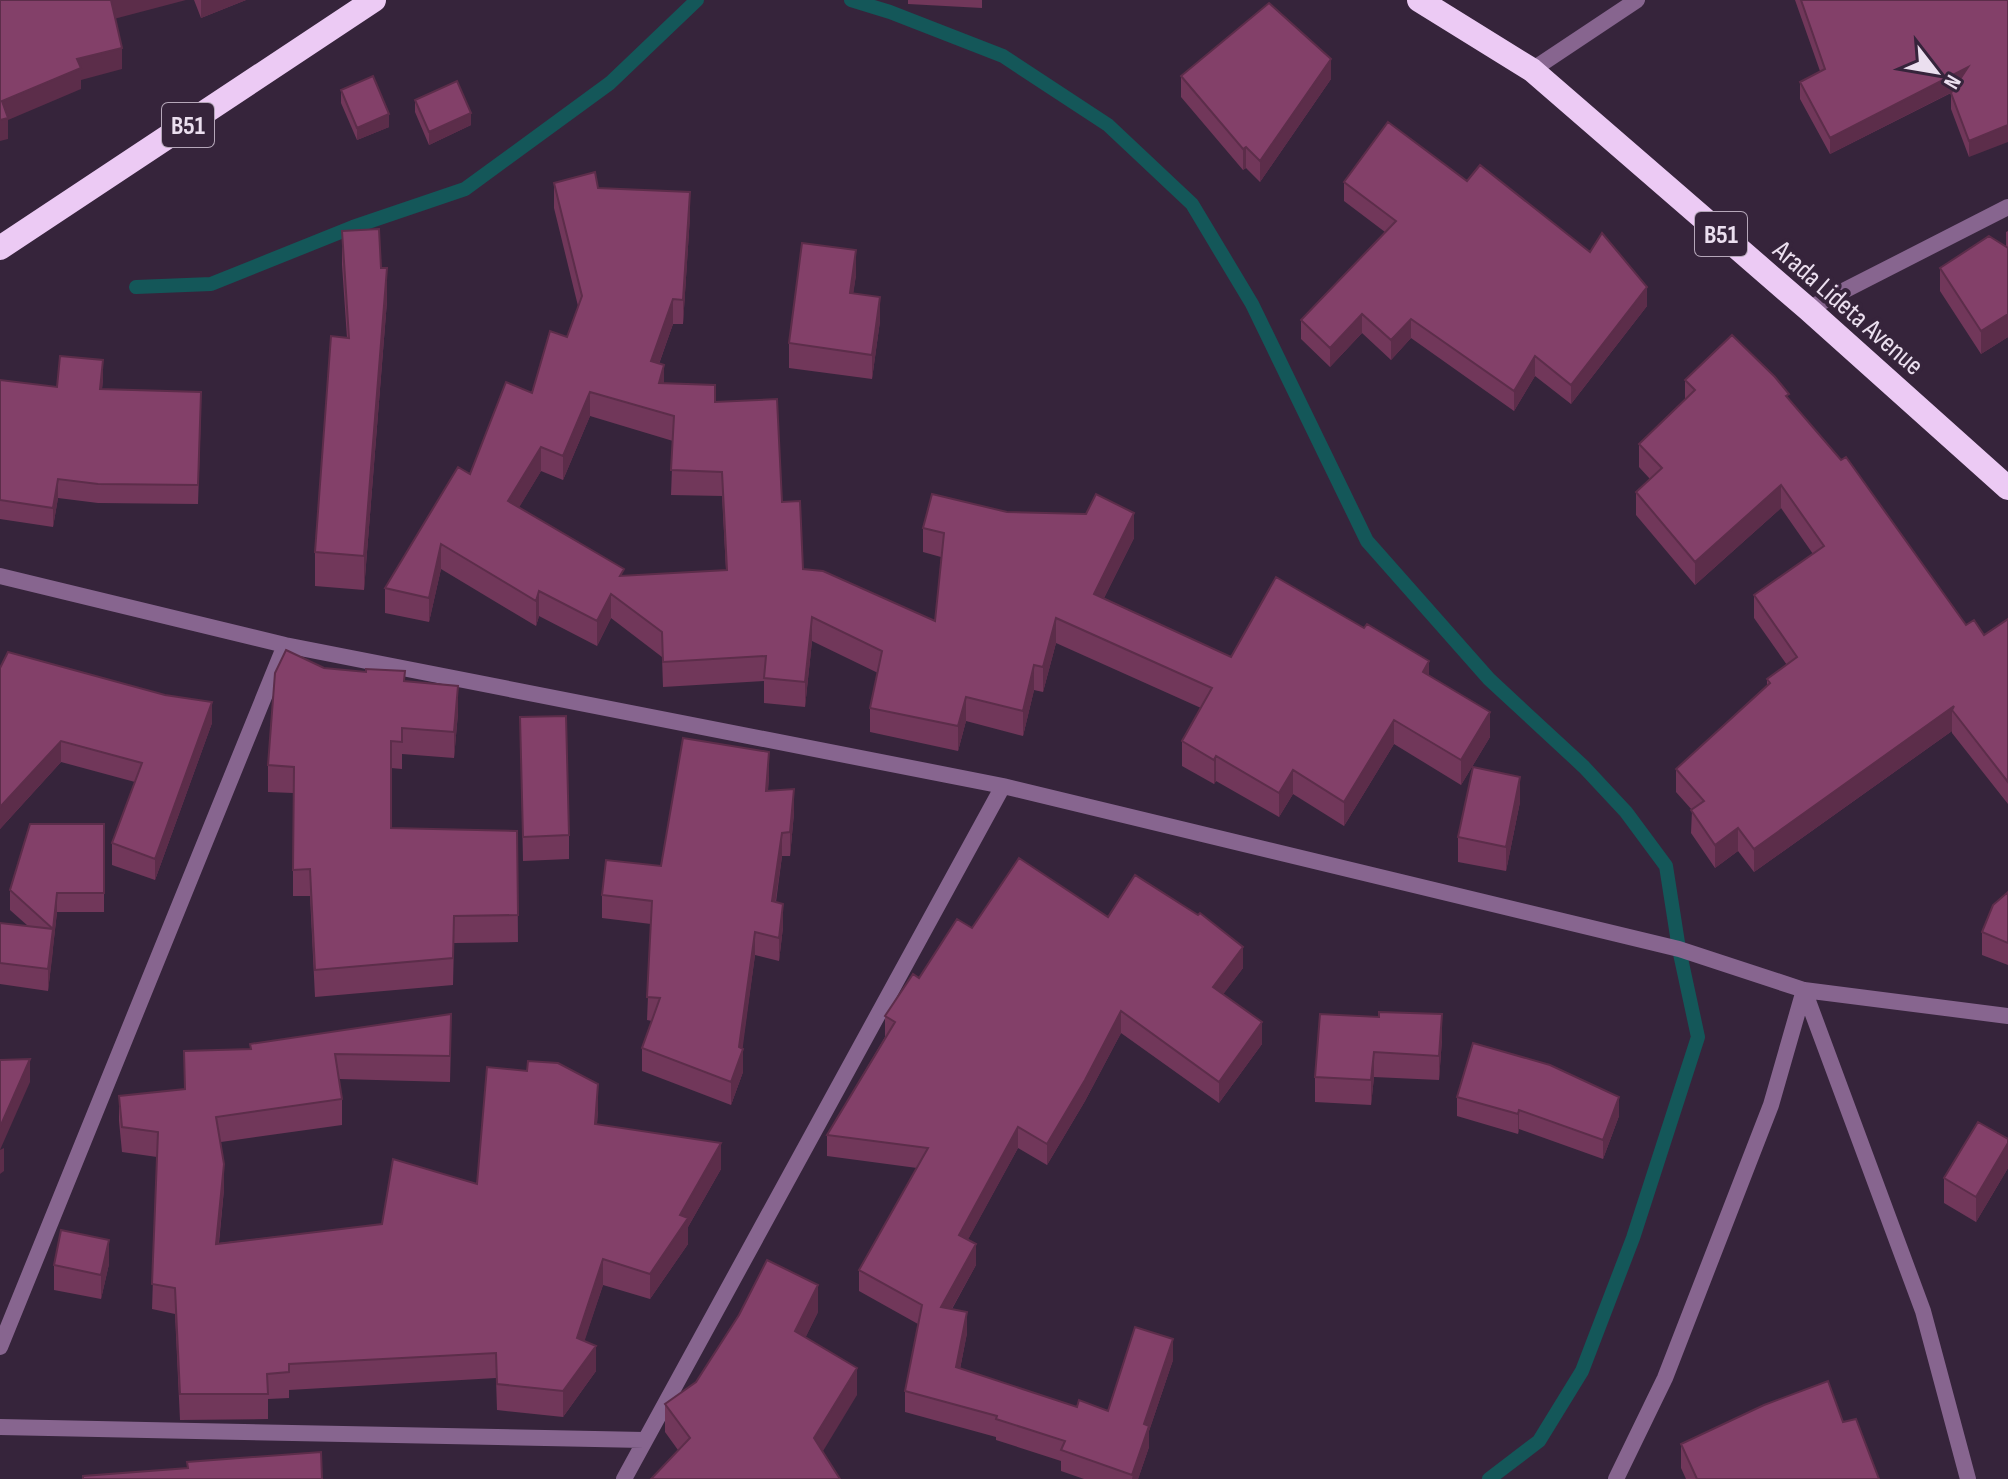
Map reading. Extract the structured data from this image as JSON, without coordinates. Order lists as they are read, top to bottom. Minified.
{"streets":{"highway":["B51","Arada Lideta Avenue"]},"north":"bottom right"}
